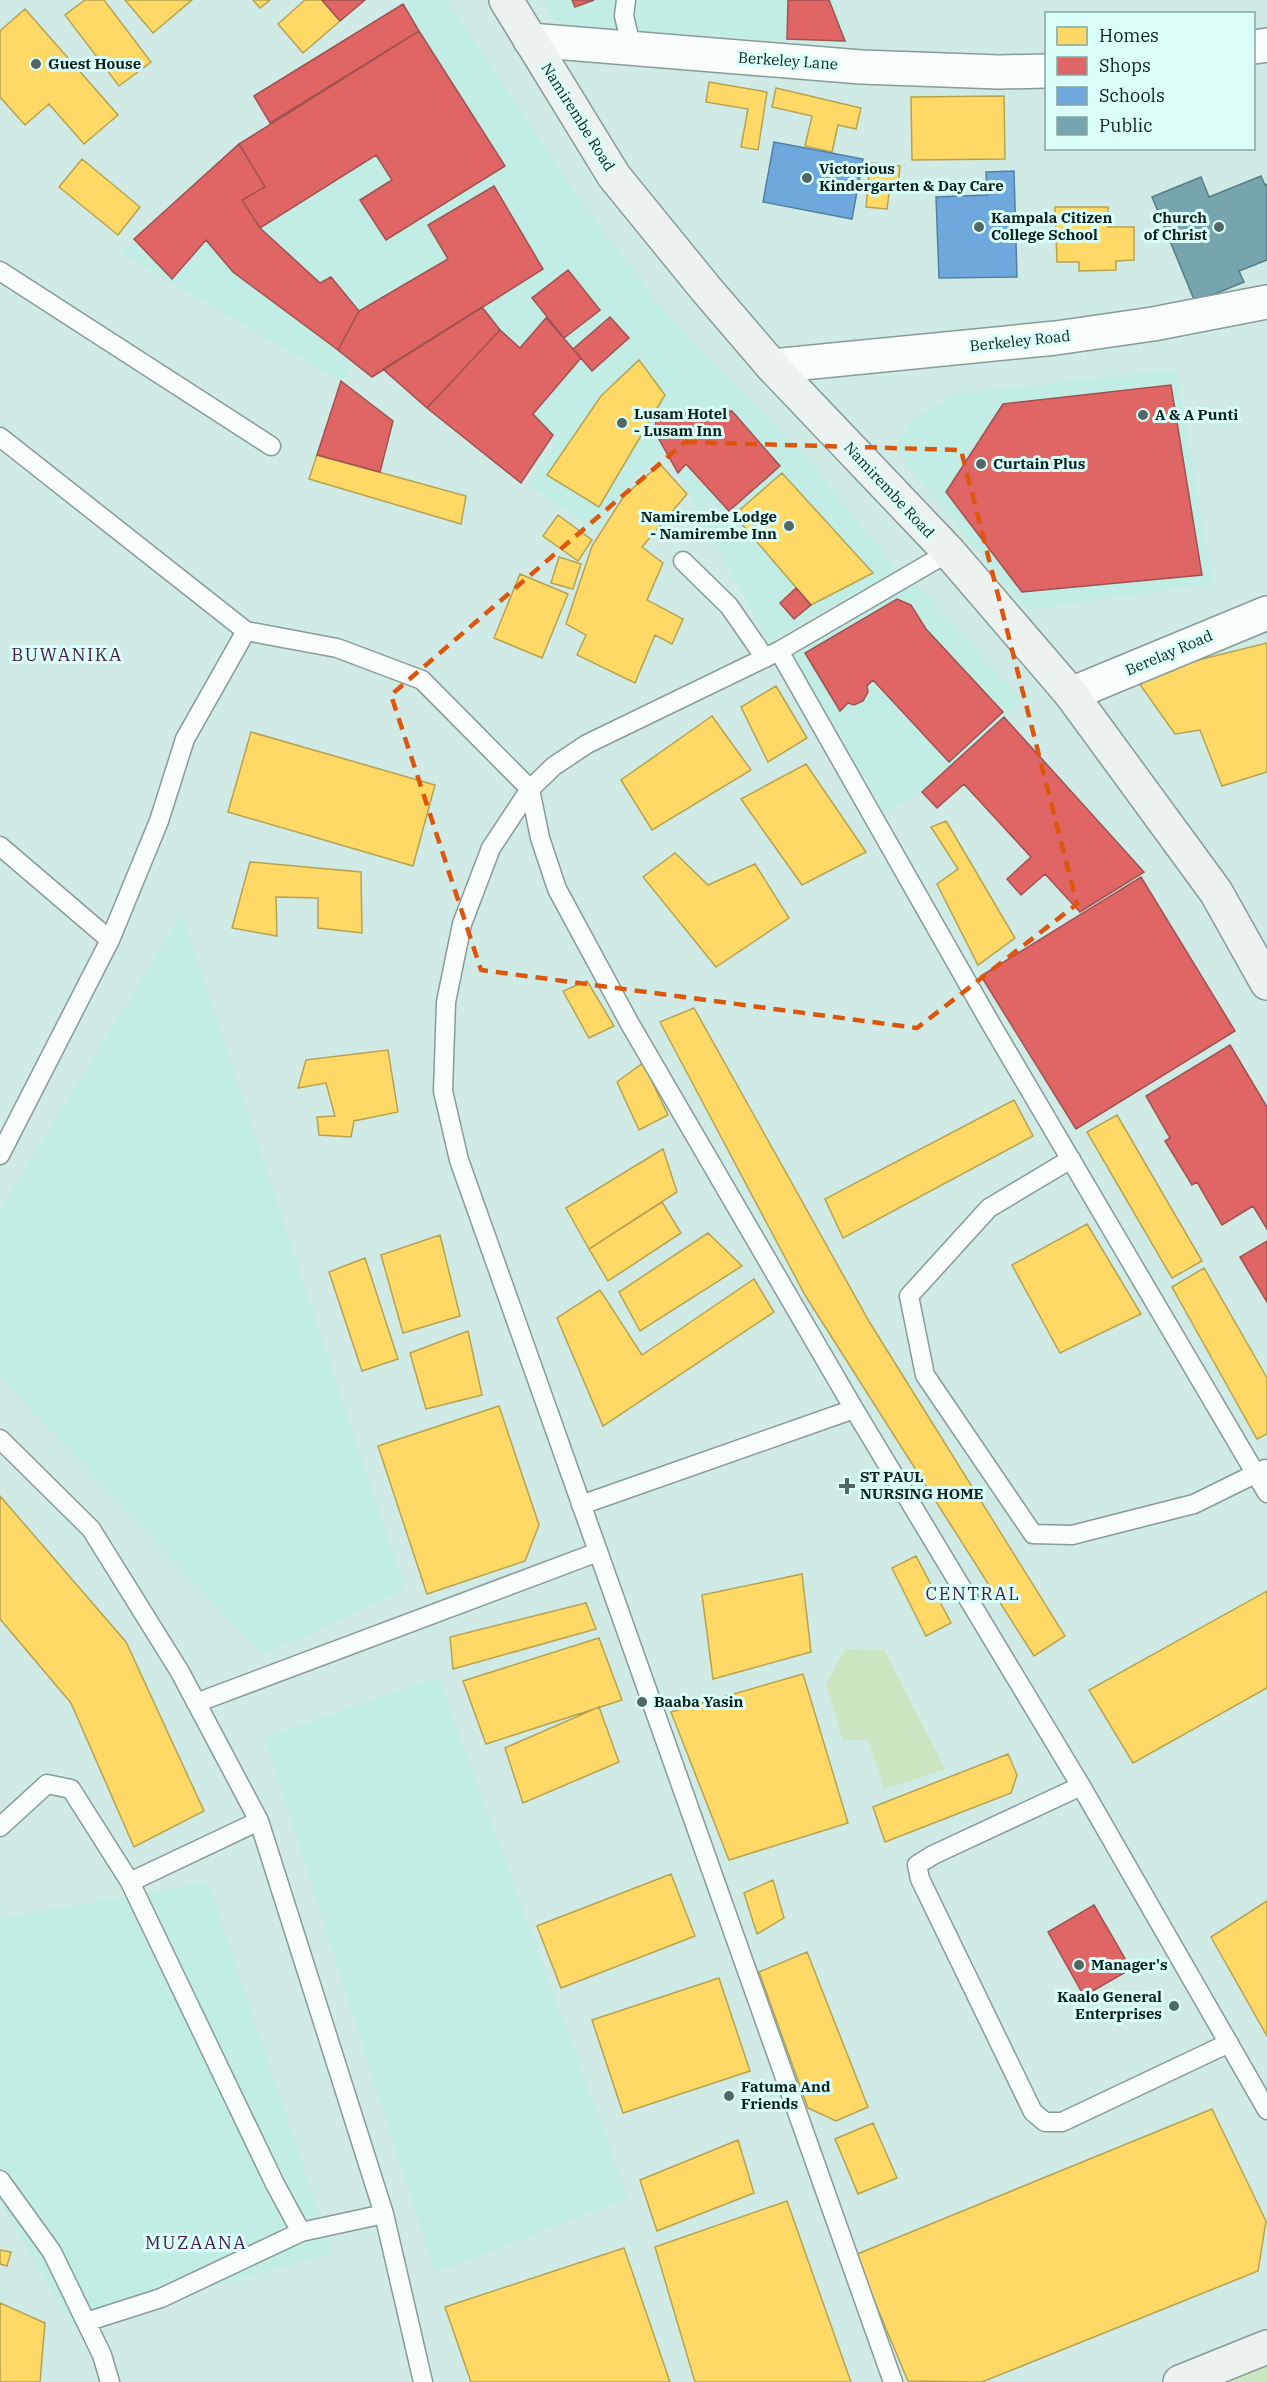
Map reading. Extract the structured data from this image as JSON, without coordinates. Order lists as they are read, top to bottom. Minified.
{"streets":{"main road":["Namirembe Road"],"street":["Berkeley Lane","Berkeley Road","Berelay Road"]},"crossings":[["Berkeley Lane","Namirembe Road"],["Namirembe Road","Berkeley Road"],["Namirembe Road","Berelay Road"]],"districts":["BUWANIKA","CENTRAL","MUZAANA"],"places":{"other":["Guest House","Victorious Kindergarten & Day Care","Kampala Citizen College School","Church of Christ","A & A Punti","Lusam Hotel - Lusam Inn","Curtain Plus","Namirembe Lodge - Namirembe Inn","Baaba Yasin","Manager's","Kaalo General Enterprises","Fatuma And Friends"],"health":["ST PAUL NURSING HOME"]},"legend":["Homes","Shops","Schools","Public"]}
